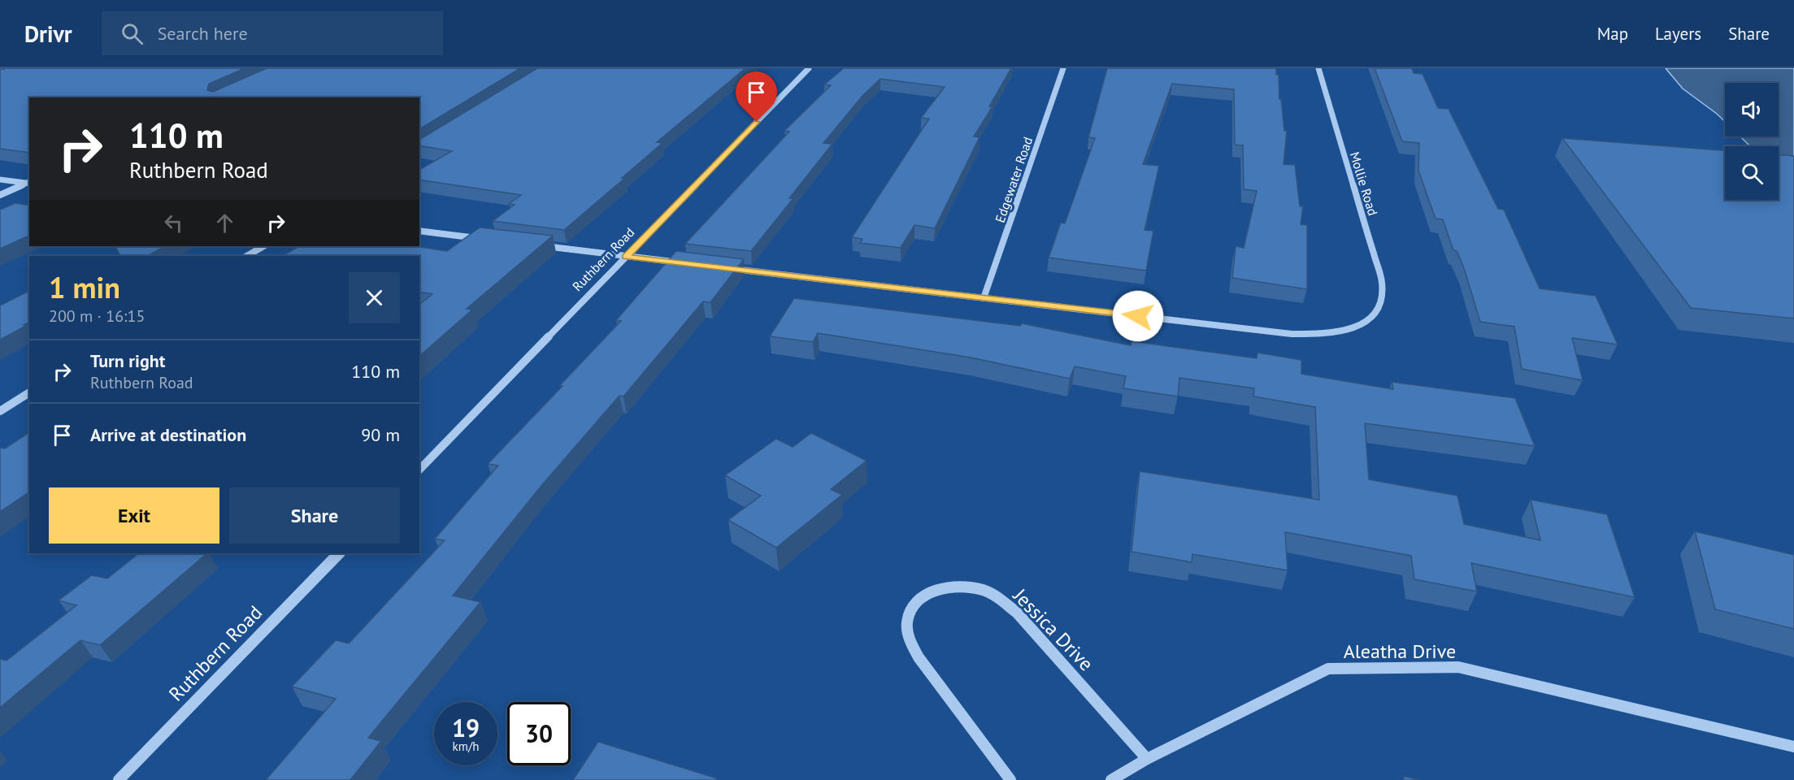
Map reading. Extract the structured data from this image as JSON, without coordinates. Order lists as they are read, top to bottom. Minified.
{"streets":{"street":["Edgewater Road","Mollie Road","Ruthbern Road","Jessica Drive","Aleatha Drive"]},"crossings":[["Edgewater Road","Mollie Road"],["Jessica Drive","Aleatha Drive"]],"page":{"header":"Drivr","search":"Search here","nav":["Map","Layers","Share"],"turn":["110 m","Ruthbern Road"],"heading":["1 min","200 m · 16:15"],"list":[{"name":"Turn right","note":"Ruthbern Road","value":"110 m"},{"name":"Arrive at destination","value":"90 m"}],"buttons":["Exit","Share"],"speed":"19 km/h","limit":"30"}}
